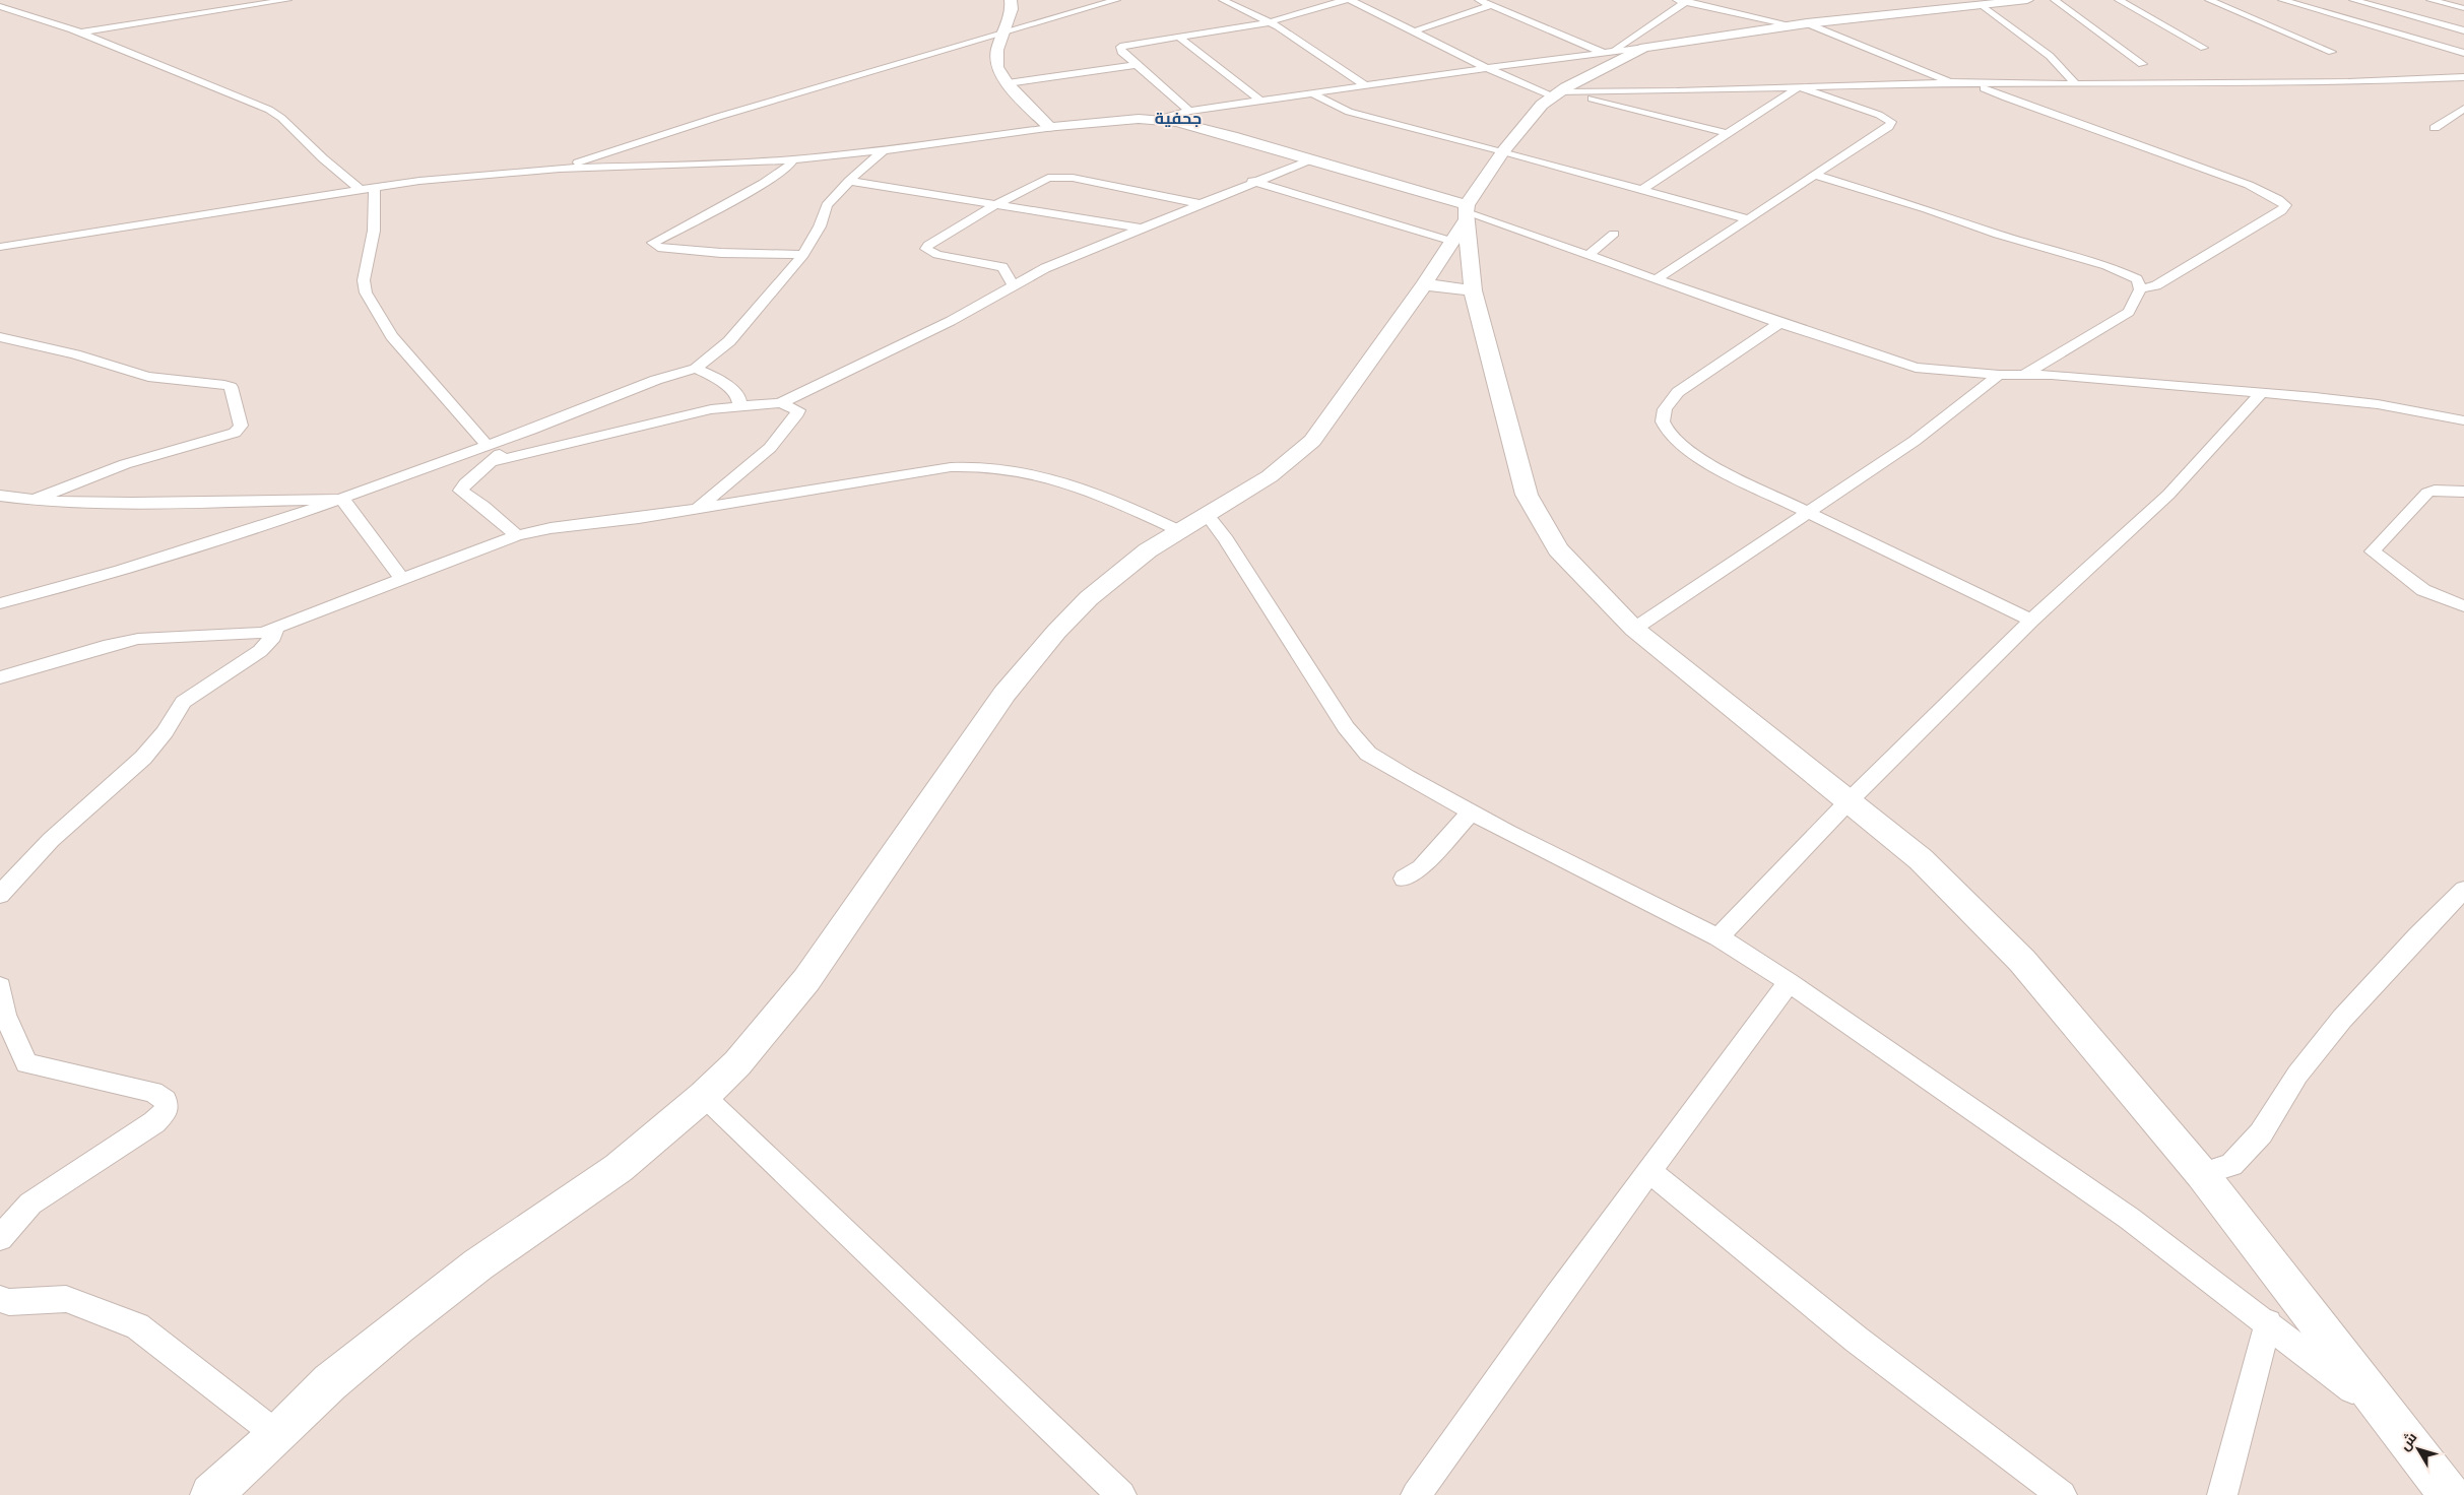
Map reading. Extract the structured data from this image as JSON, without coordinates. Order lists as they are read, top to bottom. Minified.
{"districts":["جحفية"],"north":"top left"}
